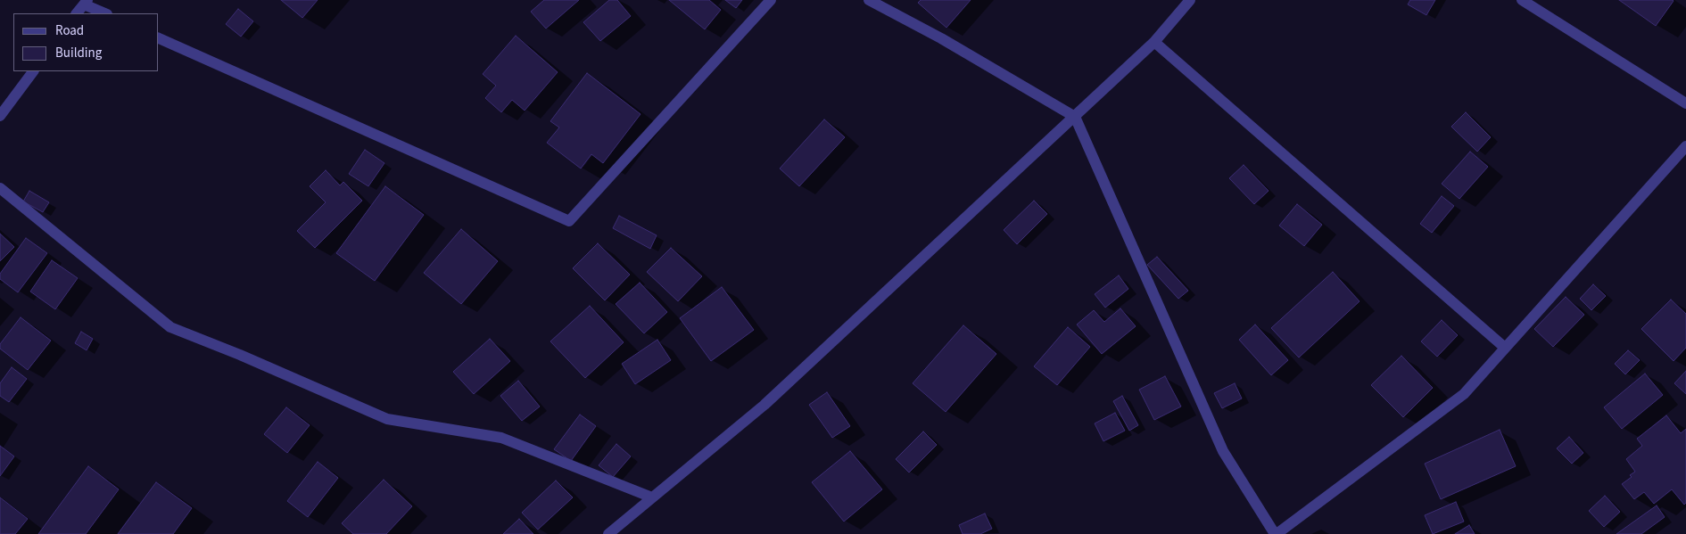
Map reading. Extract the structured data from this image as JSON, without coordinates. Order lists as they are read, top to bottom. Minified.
{"legend":["Road","Building"]}
